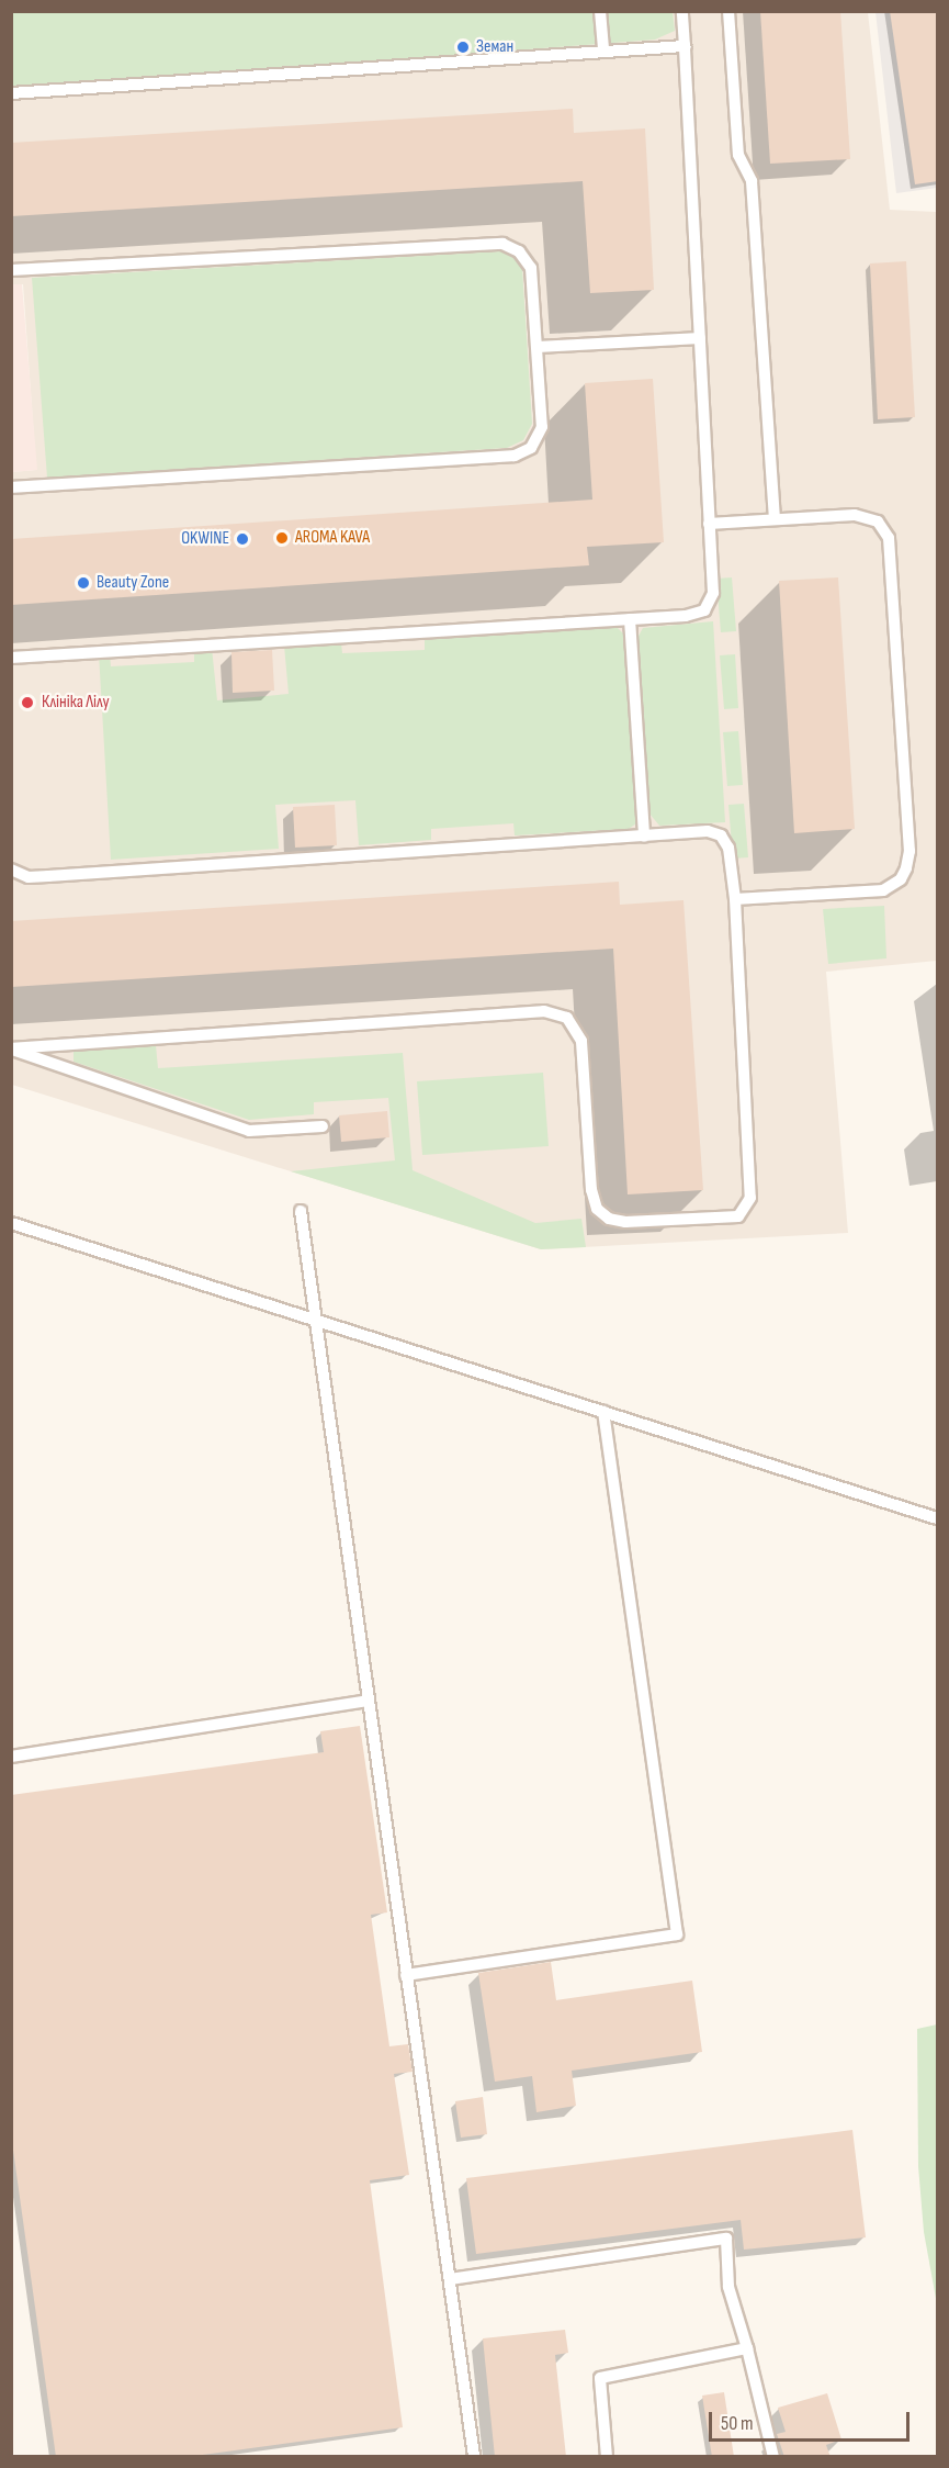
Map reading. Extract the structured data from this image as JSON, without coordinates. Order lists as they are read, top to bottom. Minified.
{"places":["Земан","AROMA KAVA","OKWINE","Beauty Zone","Клініка Лілу"],"scale_bar":"50 m"}
